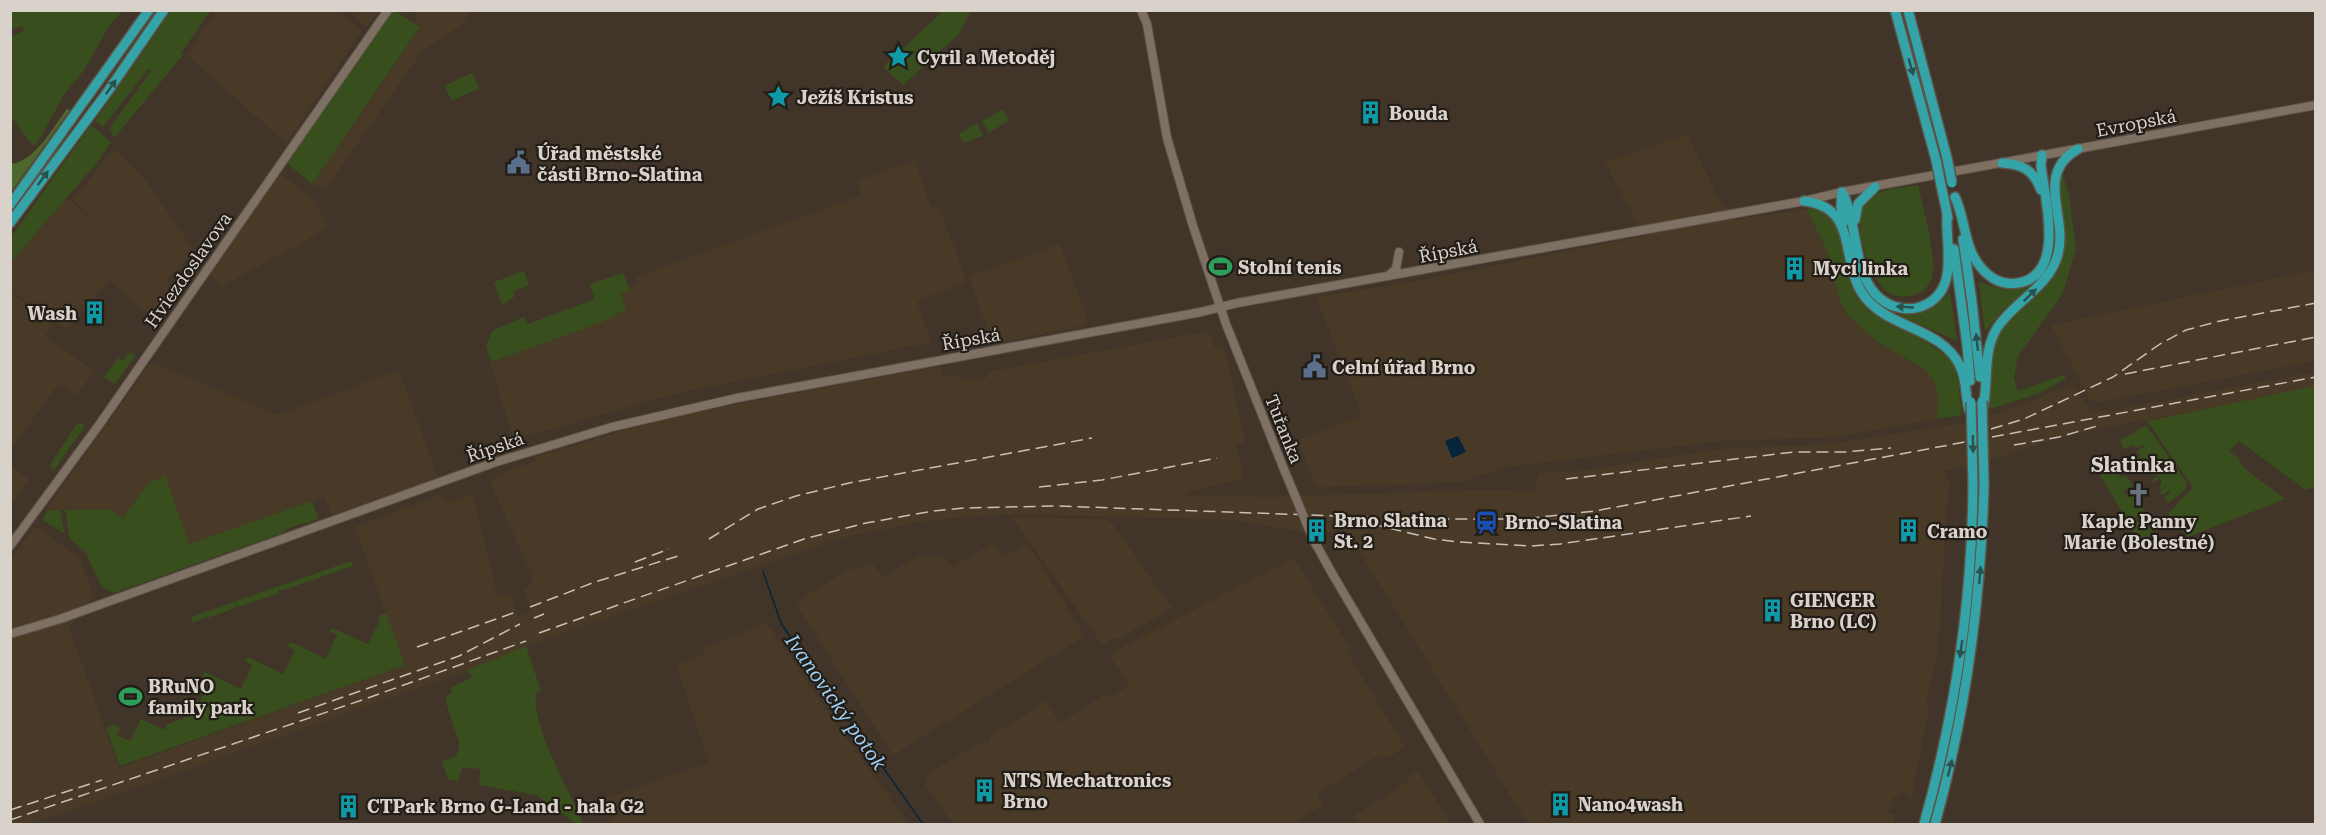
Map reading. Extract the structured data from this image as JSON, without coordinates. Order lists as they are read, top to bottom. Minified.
{"streets":{"street":["Evropská","Řípská","Hviezdoslavova","Tuřanka"]},"crossings":[["Evropská","Řípská"],["Řípská","Tuřanka"]],"districts":["Slatinka"],"water":["Ivanovický potok"],"places":{"place":["Cyril a Metoděj","Ježíš Kristus"],"building":["Bouda","Mycí linka","Wash","Brno Slatina St. 2","Cramo","GIENGER Brno (LC)","NTS Mechatronics Brno","Nano4wash","CTPark Brno G-Land - hala G2"],"public building":["Úřad městské části Brno-Slatina","Celní úřad Brno"],"sports":["Stolní tenis","BRuNO family park"],"church":["Kaple Panny Marie (Bolestné)"],"station":["Brno-Slatina"]}}
